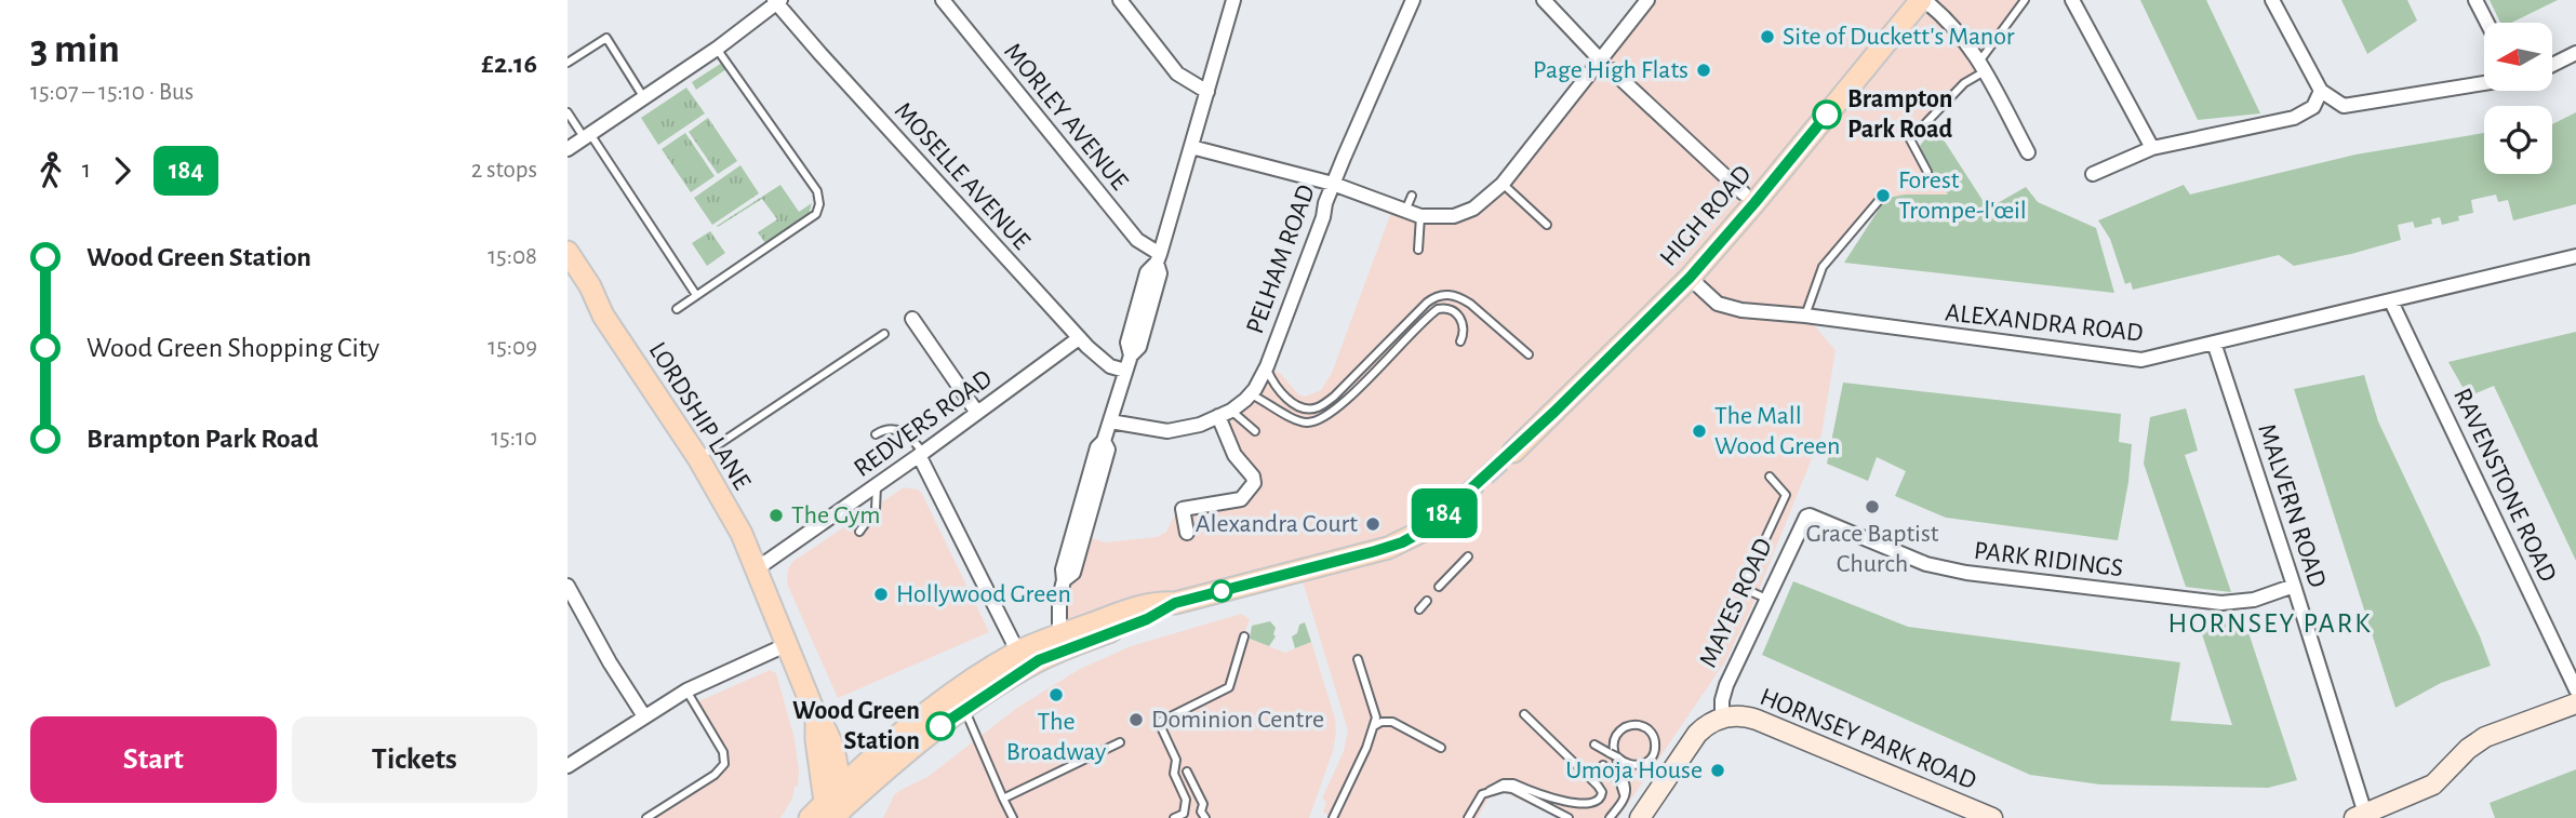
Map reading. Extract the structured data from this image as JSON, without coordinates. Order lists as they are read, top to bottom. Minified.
{"streets":{"main road":["HIGH ROAD","LORDSHIP LANE","HORNSEY PARK ROAD"],"street":["MORLEY AVENUE","MOSELLE AVENUE","PELHAM ROAD","ALEXANDRA ROAD","REDVERS ROAD","RAVENSTONE ROAD","MALVERN ROAD","PARK RIDINGS","MAYES ROAD"]},"crossings":[["MOSELLE AVENUE","REDVERS ROAD"],["HIGH ROAD","ALEXANDRA ROAD"],["ALEXANDRA ROAD","RAVENSTONE ROAD"],["ALEXANDRA ROAD","MALVERN ROAD"],["LORDSHIP LANE","REDVERS ROAD"],["MALVERN ROAD","PARK RIDINGS"],["PARK RIDINGS","MAYES ROAD"],["MAYES ROAD","HORNSEY PARK ROAD"]],"districts":["HORNSEY PARK"],"places":["Site of Duckett's Manor","Page High Flats","Brampton Park Road","Forest Trompe-l'œil","The Mall Wood Green","Grace Baptist Church","The Gym","Alexandra Court","Hollywood Green","The Broadway","Dominion Centre","Wood Green Station","Umoja House"],"lines":["bus line 184"],"north":"left","page":{"heading":["3 min","15:07 – 15:10 · Bus","£2.16"],"on_map":"184","legs":["1","184","2 stops"],"list":[{"name":"Wood Green Station","value":"15:08"},{"name":"Wood Green Shopping City","value":"15:09"},{"name":"Brampton Park Road","value":"15:10"}],"buttons":["Start","Tickets"]}}
